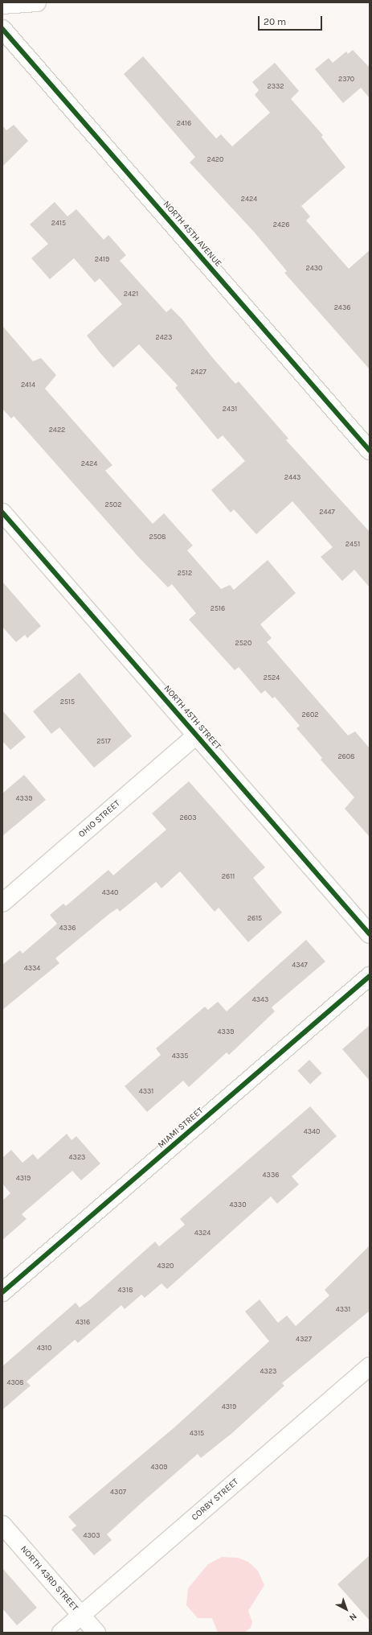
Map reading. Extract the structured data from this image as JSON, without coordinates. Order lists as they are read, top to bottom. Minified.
{"streets":{"street":["NORTH 45TH AVENUE","NORTH 45TH STREET","OHIO STREET","MIAMI STREET","CORBY STREET","NORTH 43RD STREET"]},"crossings":[["NORTH 45TH STREET","OHIO STREET"],["CORBY STREET","NORTH 43RD STREET"]],"house_numbers":["2370","2332","2416","2420","2424","2415","2426","2419","2430","2421","2436","2423","2427","2414","2431","2422","2424","2443","2502","2447","2508","2451","2512","2516","2520","2524","2515","2602","2517","2608","4339","2603","2611","4340","2615","4336","4347","4334","4343","4339","4335","4331","4340","4323","4336","4319","4330","4324","4320","4318","4331","4316","4327","4310","4323","4308","4319","4315","4309","4307","4303"],"scale_bar":"20 m","north":"bottom right"}
